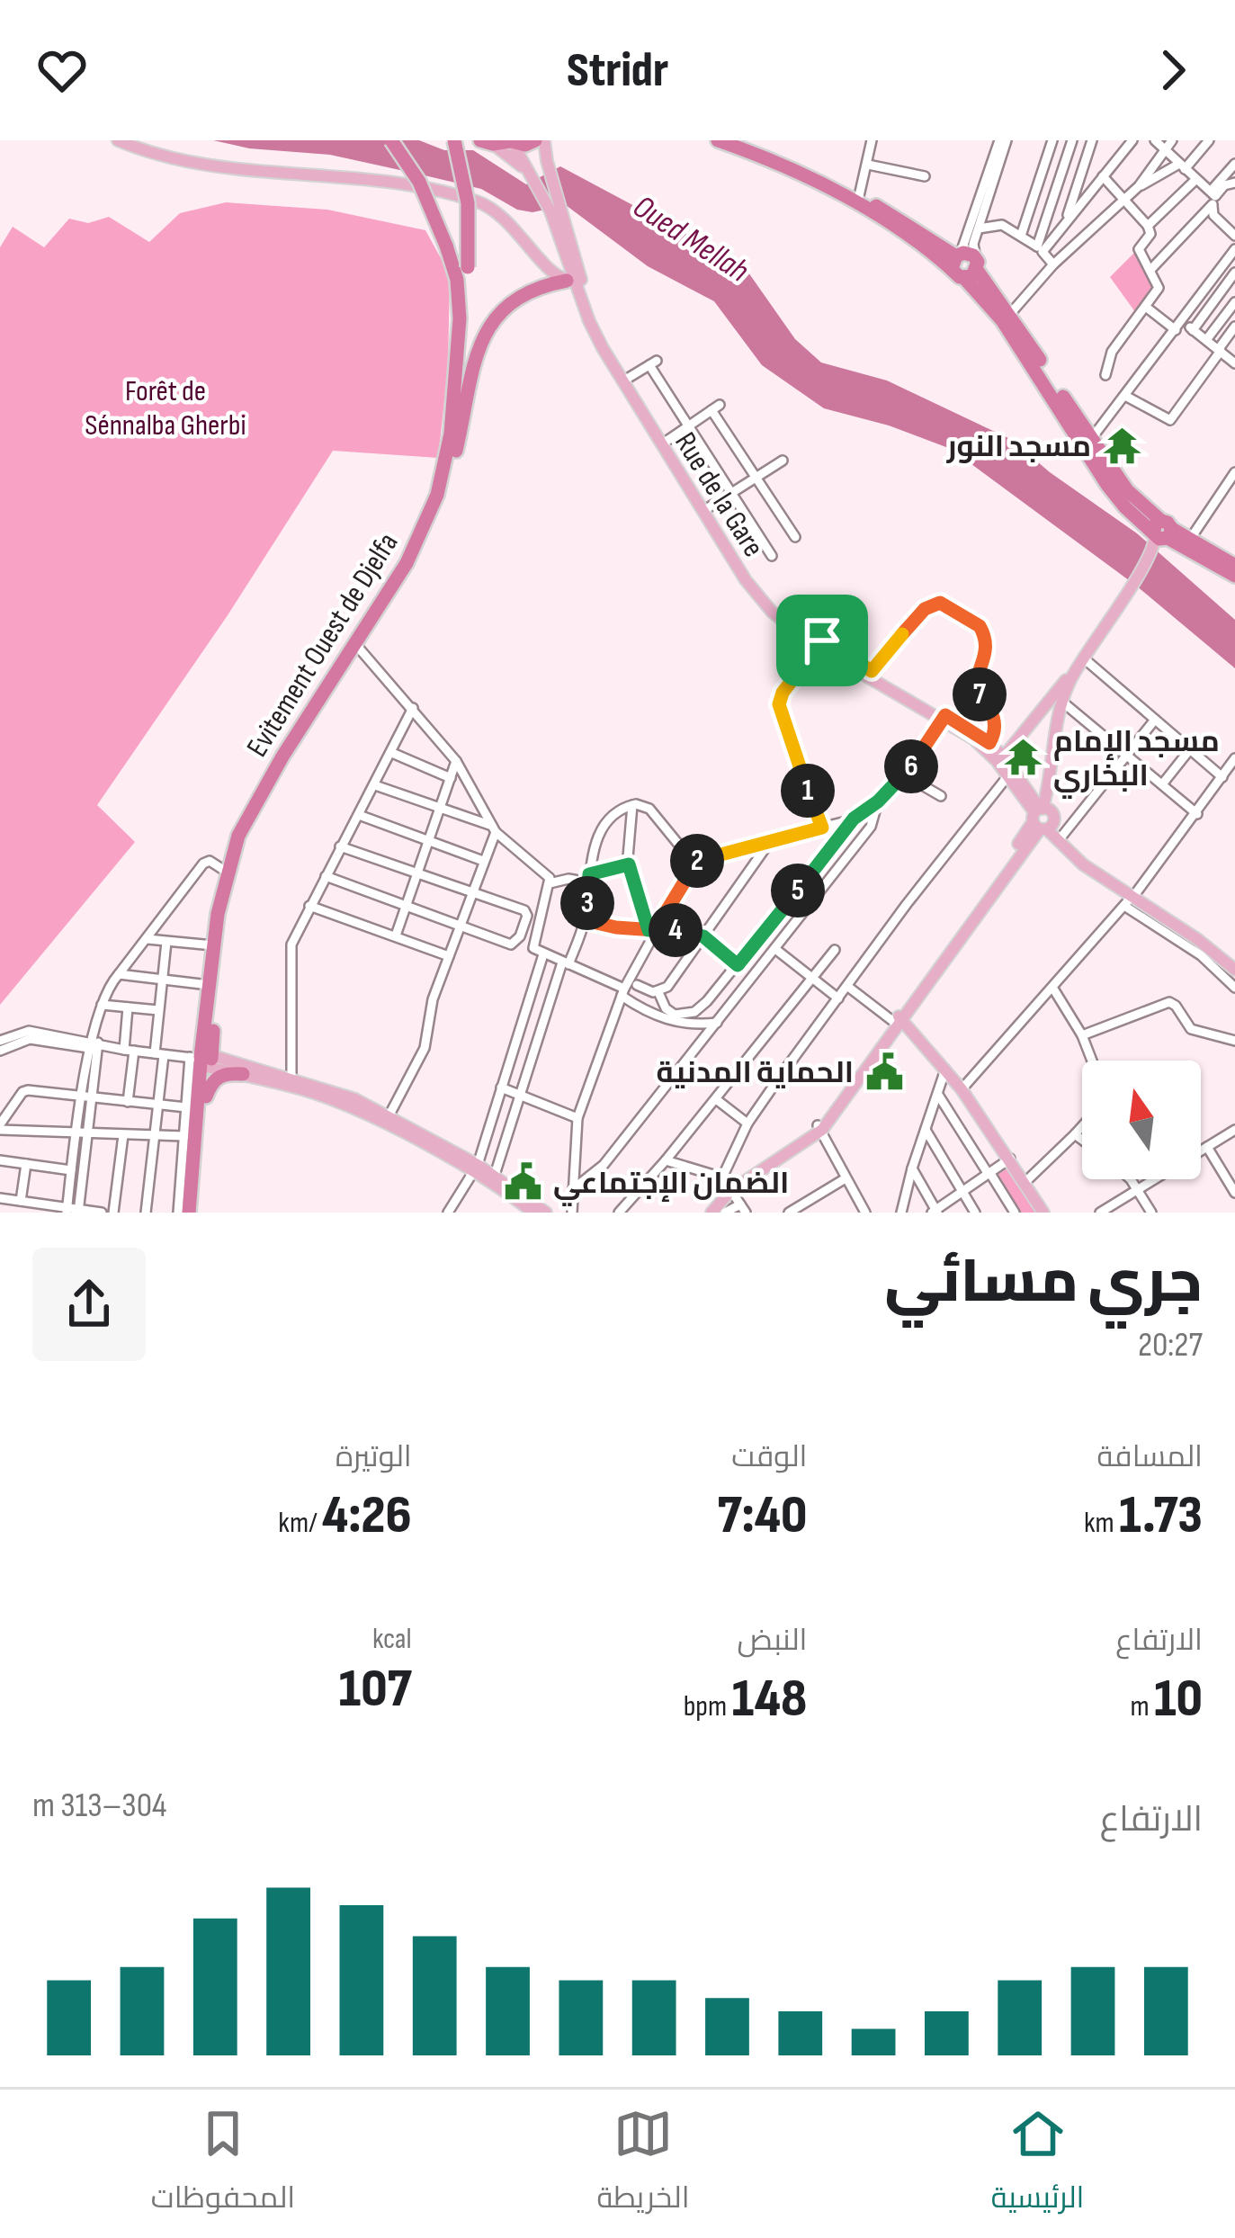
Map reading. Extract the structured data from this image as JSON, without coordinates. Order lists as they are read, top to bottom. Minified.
{"streets":{"highway":["Evitement Ouest de Djelfa"],"main road":["Rue de la Gare"]},"water":["Oued Mellah"],"parks":["Forêt de Sénnalba Gherbi"],"places":{"temple":["مسجد النور","مسجد الإمام البخاري"],"public building":["الحماية المدنية","الضمان الإجتماعي"]},"north":"top","page":{"header":"Stridr","pins":["7","6","1","2","5","3","4"],"heading":["جري مسائي","20:27"],"stats":[["المسافة","1.73 km"],["الوقت","7:40"],["الوتيرة","4:26 /km"],["الارتفاع","10 m"],["النبض","148 bpm"],["kcal","107"]],"chart":["الارتفاع","304–313 m"],"tabs":["الرئيسية","الخريطة","المحفوظات"]}}
